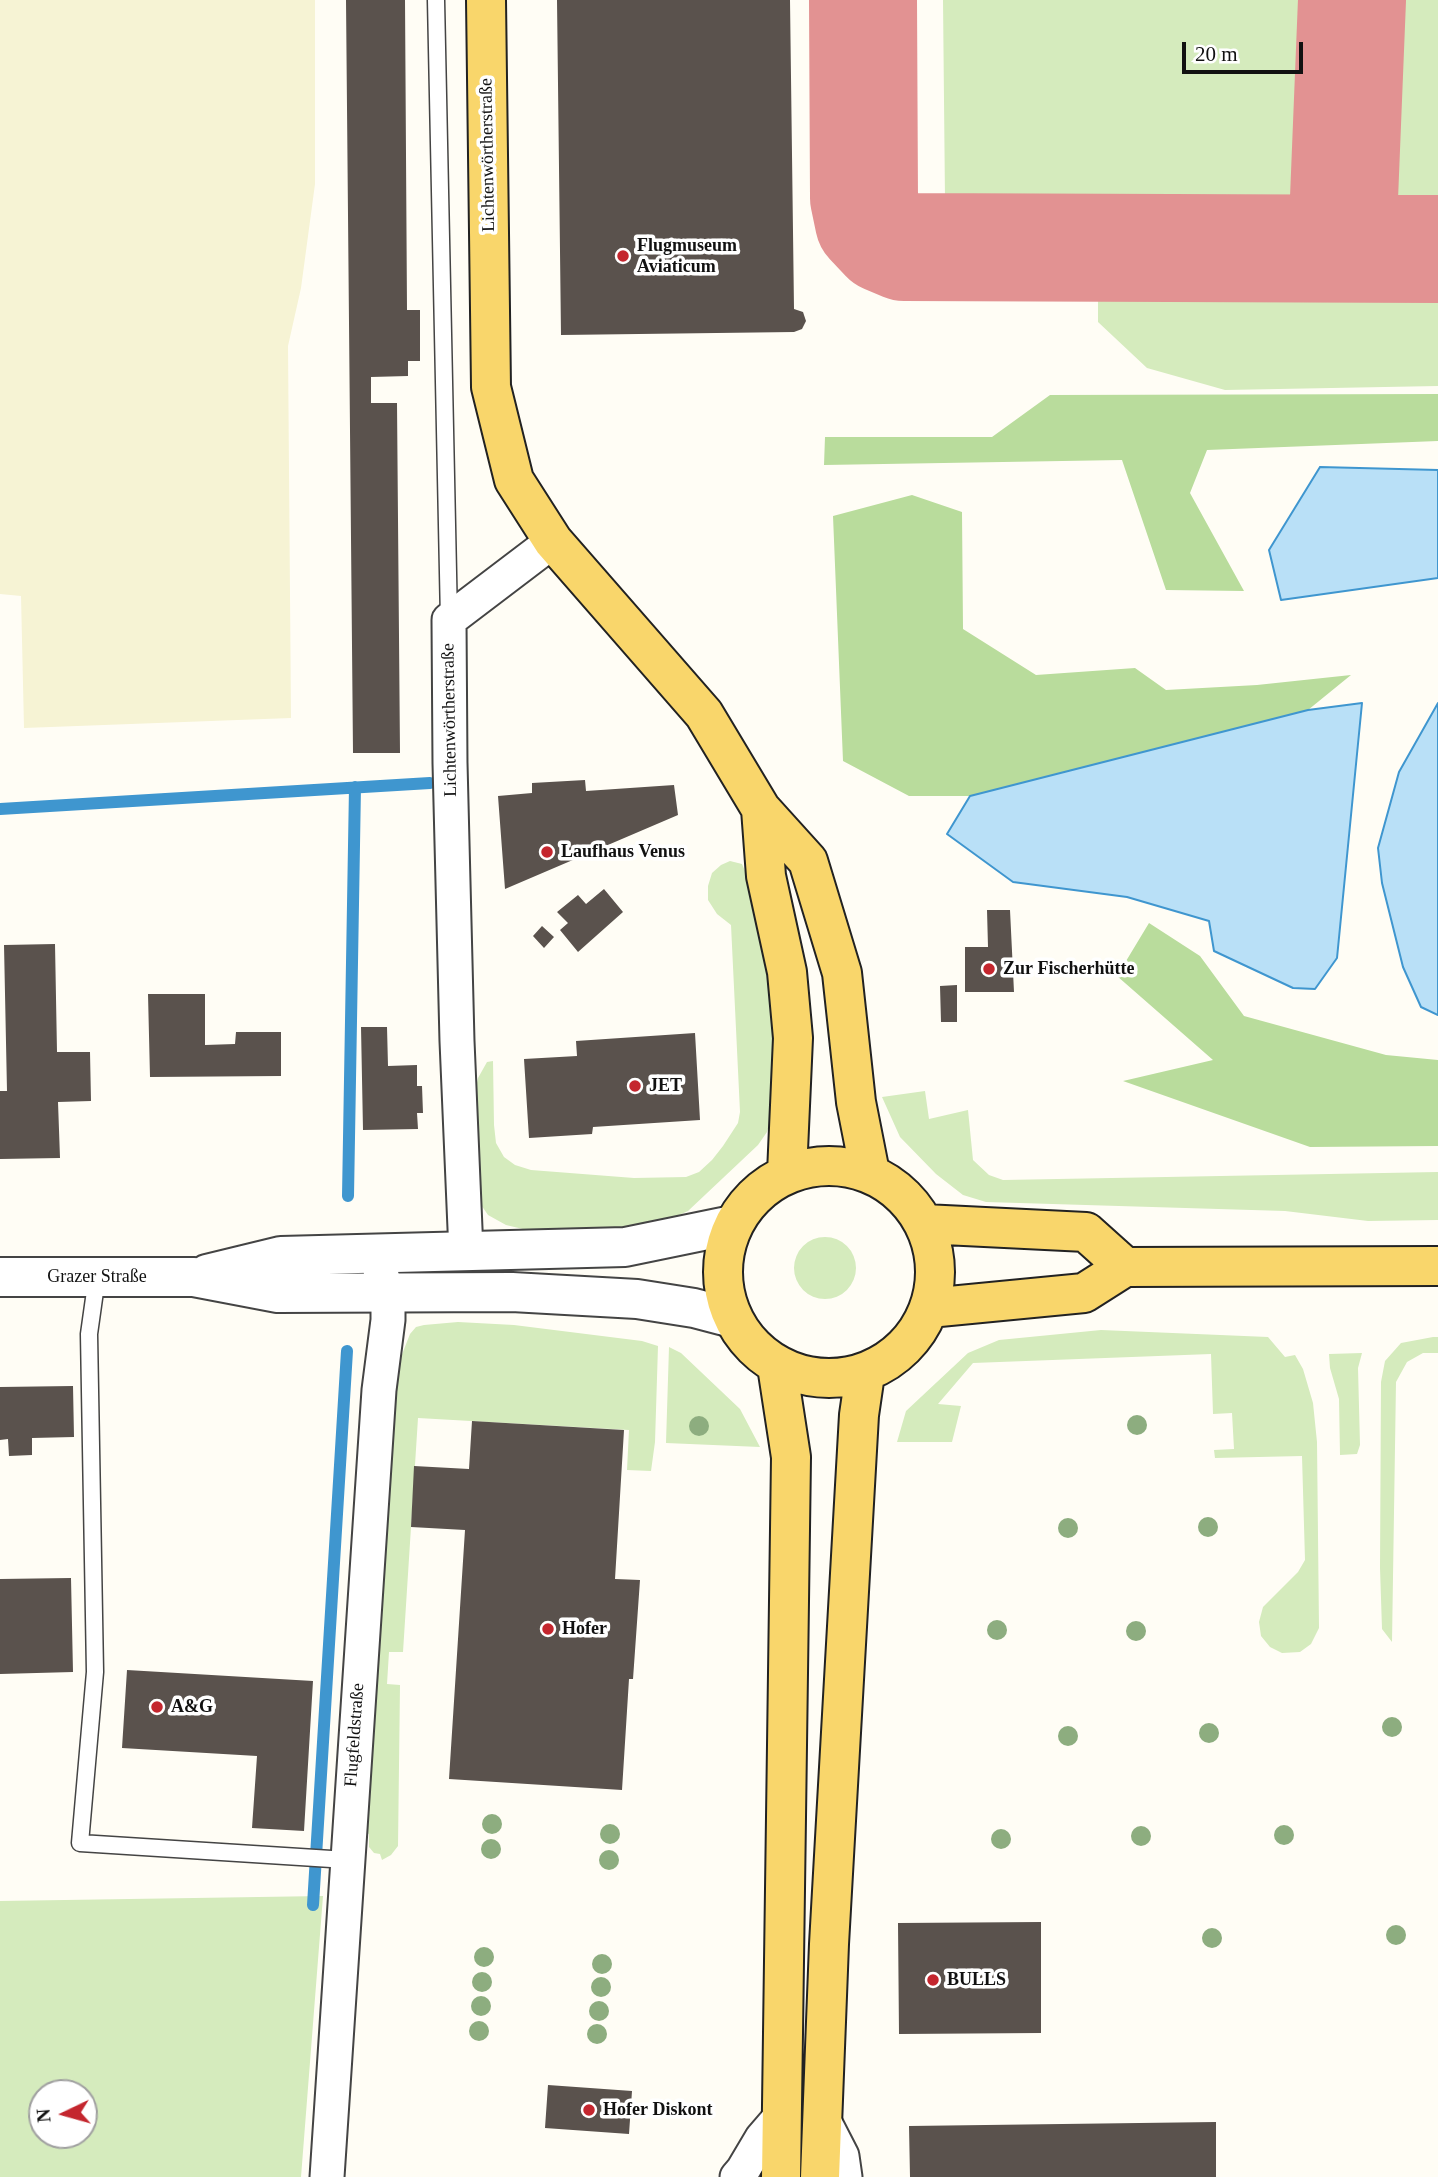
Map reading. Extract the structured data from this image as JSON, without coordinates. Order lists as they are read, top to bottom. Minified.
{"streets":{"main road":["Lichtenwörtherstraße"],"street":["Grazer Straße","Flugfeldstraße"]},"places":["Flugmuseum Aviaticum","Laufhaus Venus","Zur Fischerhütte","JET","Hofer","A&G","BULLS","Hofer Diskont"],"scale_bar":"20 m","north":"left"}
